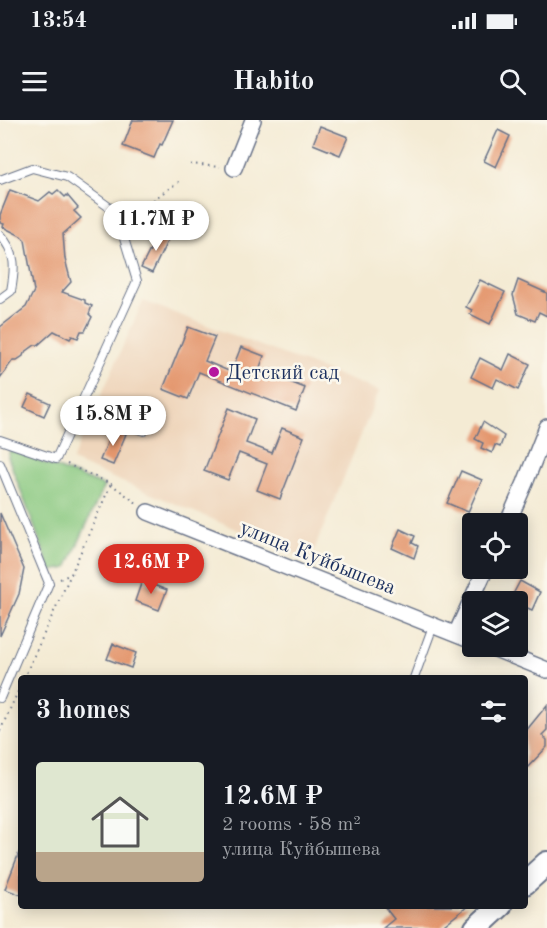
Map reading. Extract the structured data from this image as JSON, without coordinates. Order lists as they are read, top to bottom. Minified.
{"streets":{"street":["улица Куйбышева"]},"places":["Детский сад"],"page":{"status":"13:54","header":"Habito","price":["11.7M ₽","15.8M ₽","12.6M ₽"],"heading":"3 homes","list":[{"name":"12.6M ₽","note":"2 rooms · 58 m² · улица Куйбышева"}]}}
